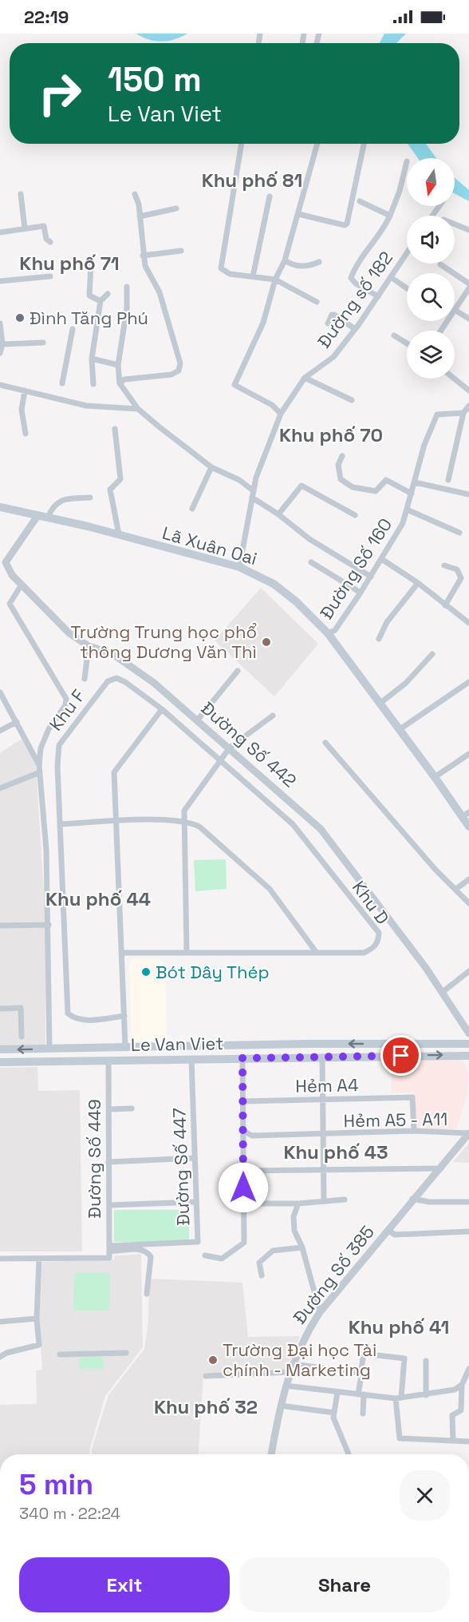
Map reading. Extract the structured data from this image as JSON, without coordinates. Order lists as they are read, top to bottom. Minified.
{"streets":{"main road":["Lã Xuân Oai","Le Van Viet"],"street":["Đường số 182","Đường Số 160","Khu F","Đường Số 442","Khu D","Hẻm A4","Hẻm A5 - A11","Đường Số 449","Đường Số 447","Đường Số 385"]},"crossings":[["Lã Xuân Oai","Đường Số 160"],["Lã Xuân Oai","Đường Số 442"],["Khu F","Khu D"],["Le Van Viet","Đường Số 449"],["Le Van Viet","Đường Số 447"],["Hẻm A4","Hẻm A5 - A11"],["Hẻm A5 - A11","Đường Số 385"],["Đường Số 449","Đường Số 447"]],"districts":["Khu phố 81","Khu phố 71","Khu phố 70","Khu phố 44","Khu phố 43","Khu phố 41","Khu phố 32"],"places":["Đình Tăng Phú","Trường Trung học phổ thông Dương Văn Thì","Bót Dây Thép","Trường Đại học Tài chính - Marketing"],"north":"bottom","page":{"status":"22:19","turn":["150 m","Le Van Viet"],"heading":["5 min","340 m · 22:24"],"buttons":["Exit","Share"]}}
